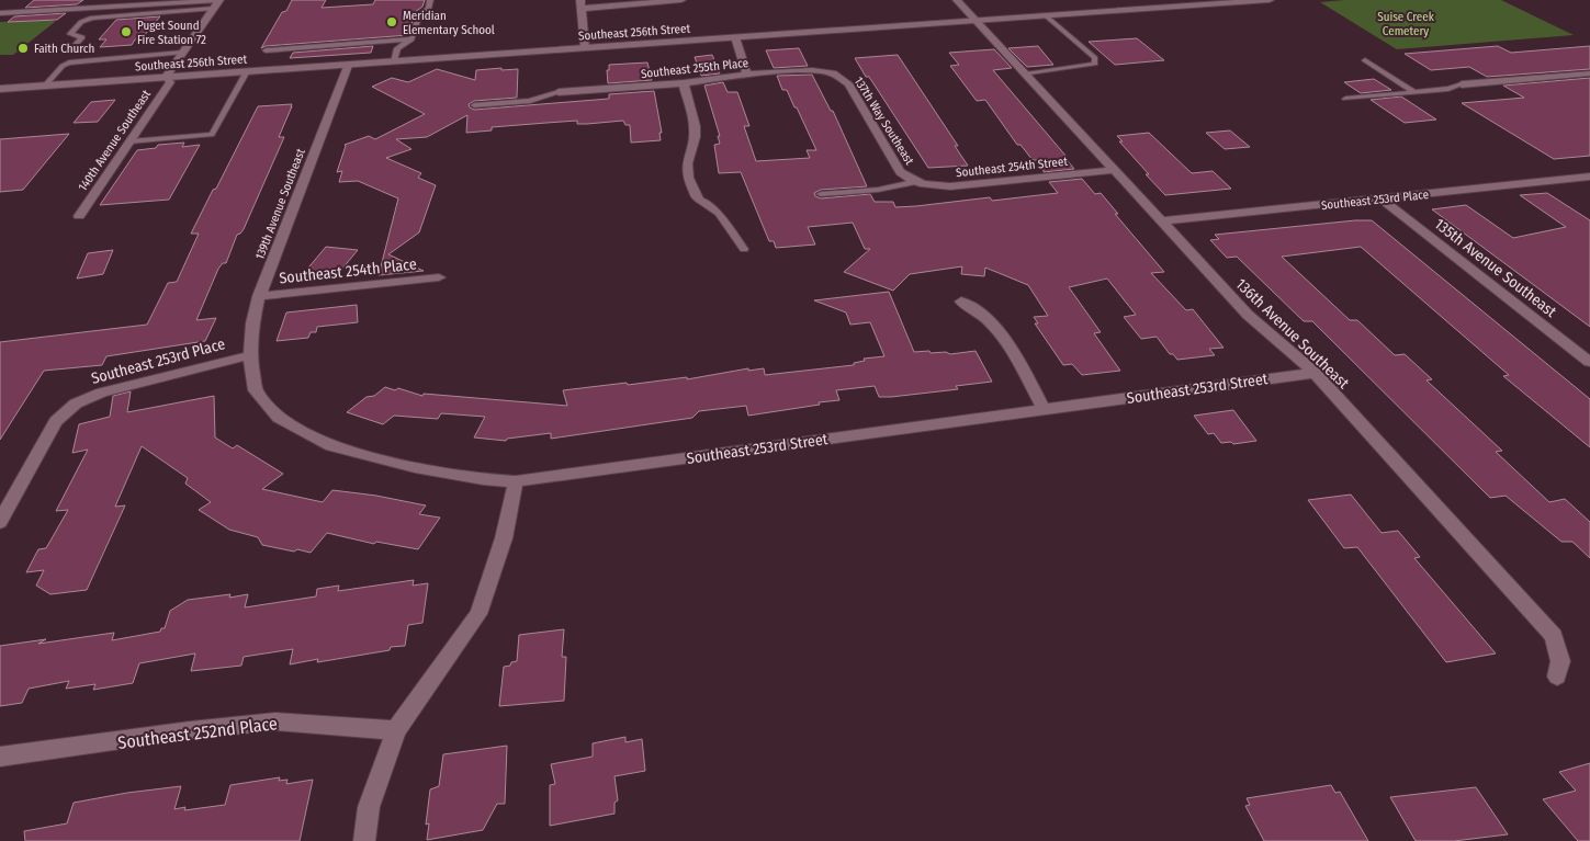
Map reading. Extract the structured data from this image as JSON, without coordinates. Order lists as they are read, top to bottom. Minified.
{"streets":{"street":["Southeast 256th Street","Southeast 255th Place","137th Way Southeast","140th Avenue Southeast","Southeast 254th Street","Southeast 253rd Place","139th Avenue Southeast","135th Avenue Southeast","Southeast 254th Place","136th Avenue Southeast","Southeast 253rd Street","Southeast 252nd Place"]},"crossings":[["Southeast 256th Street","140th Avenue Southeast"],["Southeast 256th Street","139th Avenue Southeast"],["Southeast 256th Street","136th Avenue Southeast"],["Southeast 255th Place","137th Way Southeast"],["137th Way Southeast","Southeast 254th Street"],["Southeast 254th Street","136th Avenue Southeast"],["Southeast 253rd Place","139th Avenue Southeast"],["Southeast 253rd Place","135th Avenue Southeast"],["Southeast 253rd Place","136th Avenue Southeast"],["Southeast 253rd Place","Southeast 253rd Street"],["139th Avenue Southeast","Southeast 254th Place"],["139th Avenue Southeast","Southeast 253rd Street"],["136th Avenue Southeast","Southeast 253rd Street"]],"parks":["Suise Creek Cemetery"],"places":["Meridian Elementary School","Puget Sound Fire Station 72","Faith Church"]}
